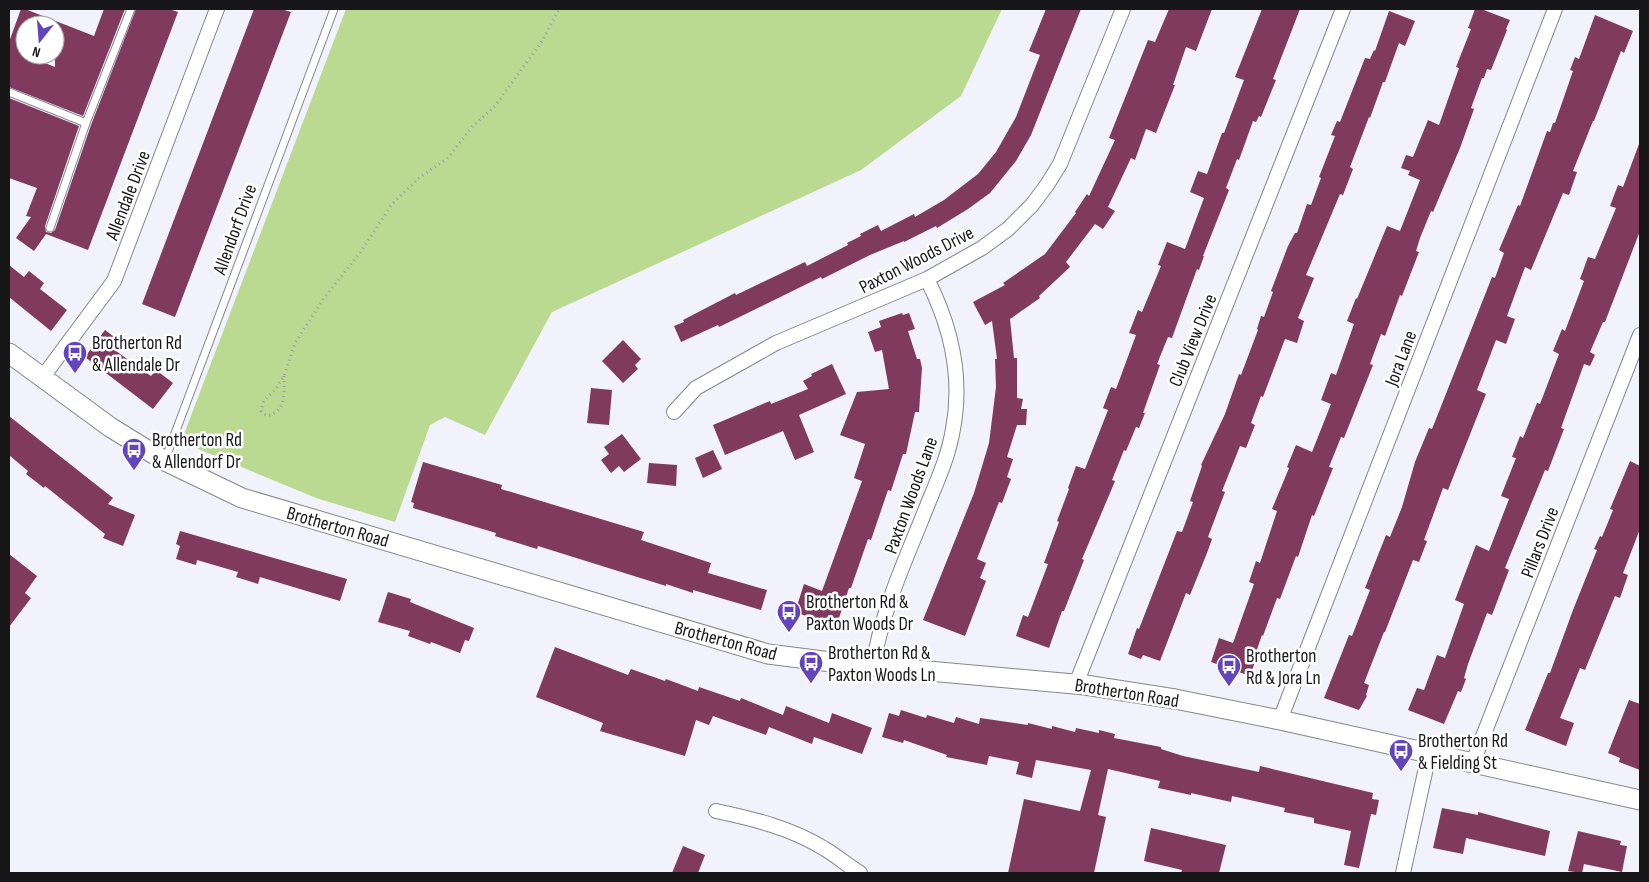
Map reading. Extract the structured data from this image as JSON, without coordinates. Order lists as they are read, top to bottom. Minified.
{"streets":{"street":["Allendale Drive","Paxton Woods Drive","Club View Drive","Jora Lane","Paxton Woods Lane","Brotherton Road","Pillars Drive"],"lane":["Allendorf Drive"]},"crossings":[["Allendale Drive","Brotherton Road"],["Allendorf Drive","Brotherton Road"],["Paxton Woods Drive","Paxton Woods Lane"],["Club View Drive","Brotherton Road"],["Jora Lane","Brotherton Road"],["Paxton Woods Lane","Brotherton Road"],["Brotherton Road","Pillars Drive"]],"places":{"bus stop":["Brotherton Rd & Allendale Dr","Brotherton Rd & Allendorf Dr","Brotherton Rd & Paxton Woods Dr","Brotherton Rd & Paxton Woods Ln","Brotherton Rd & Jora Ln","Brotherton Rd & Fielding St"]},"north":"bottom"}
